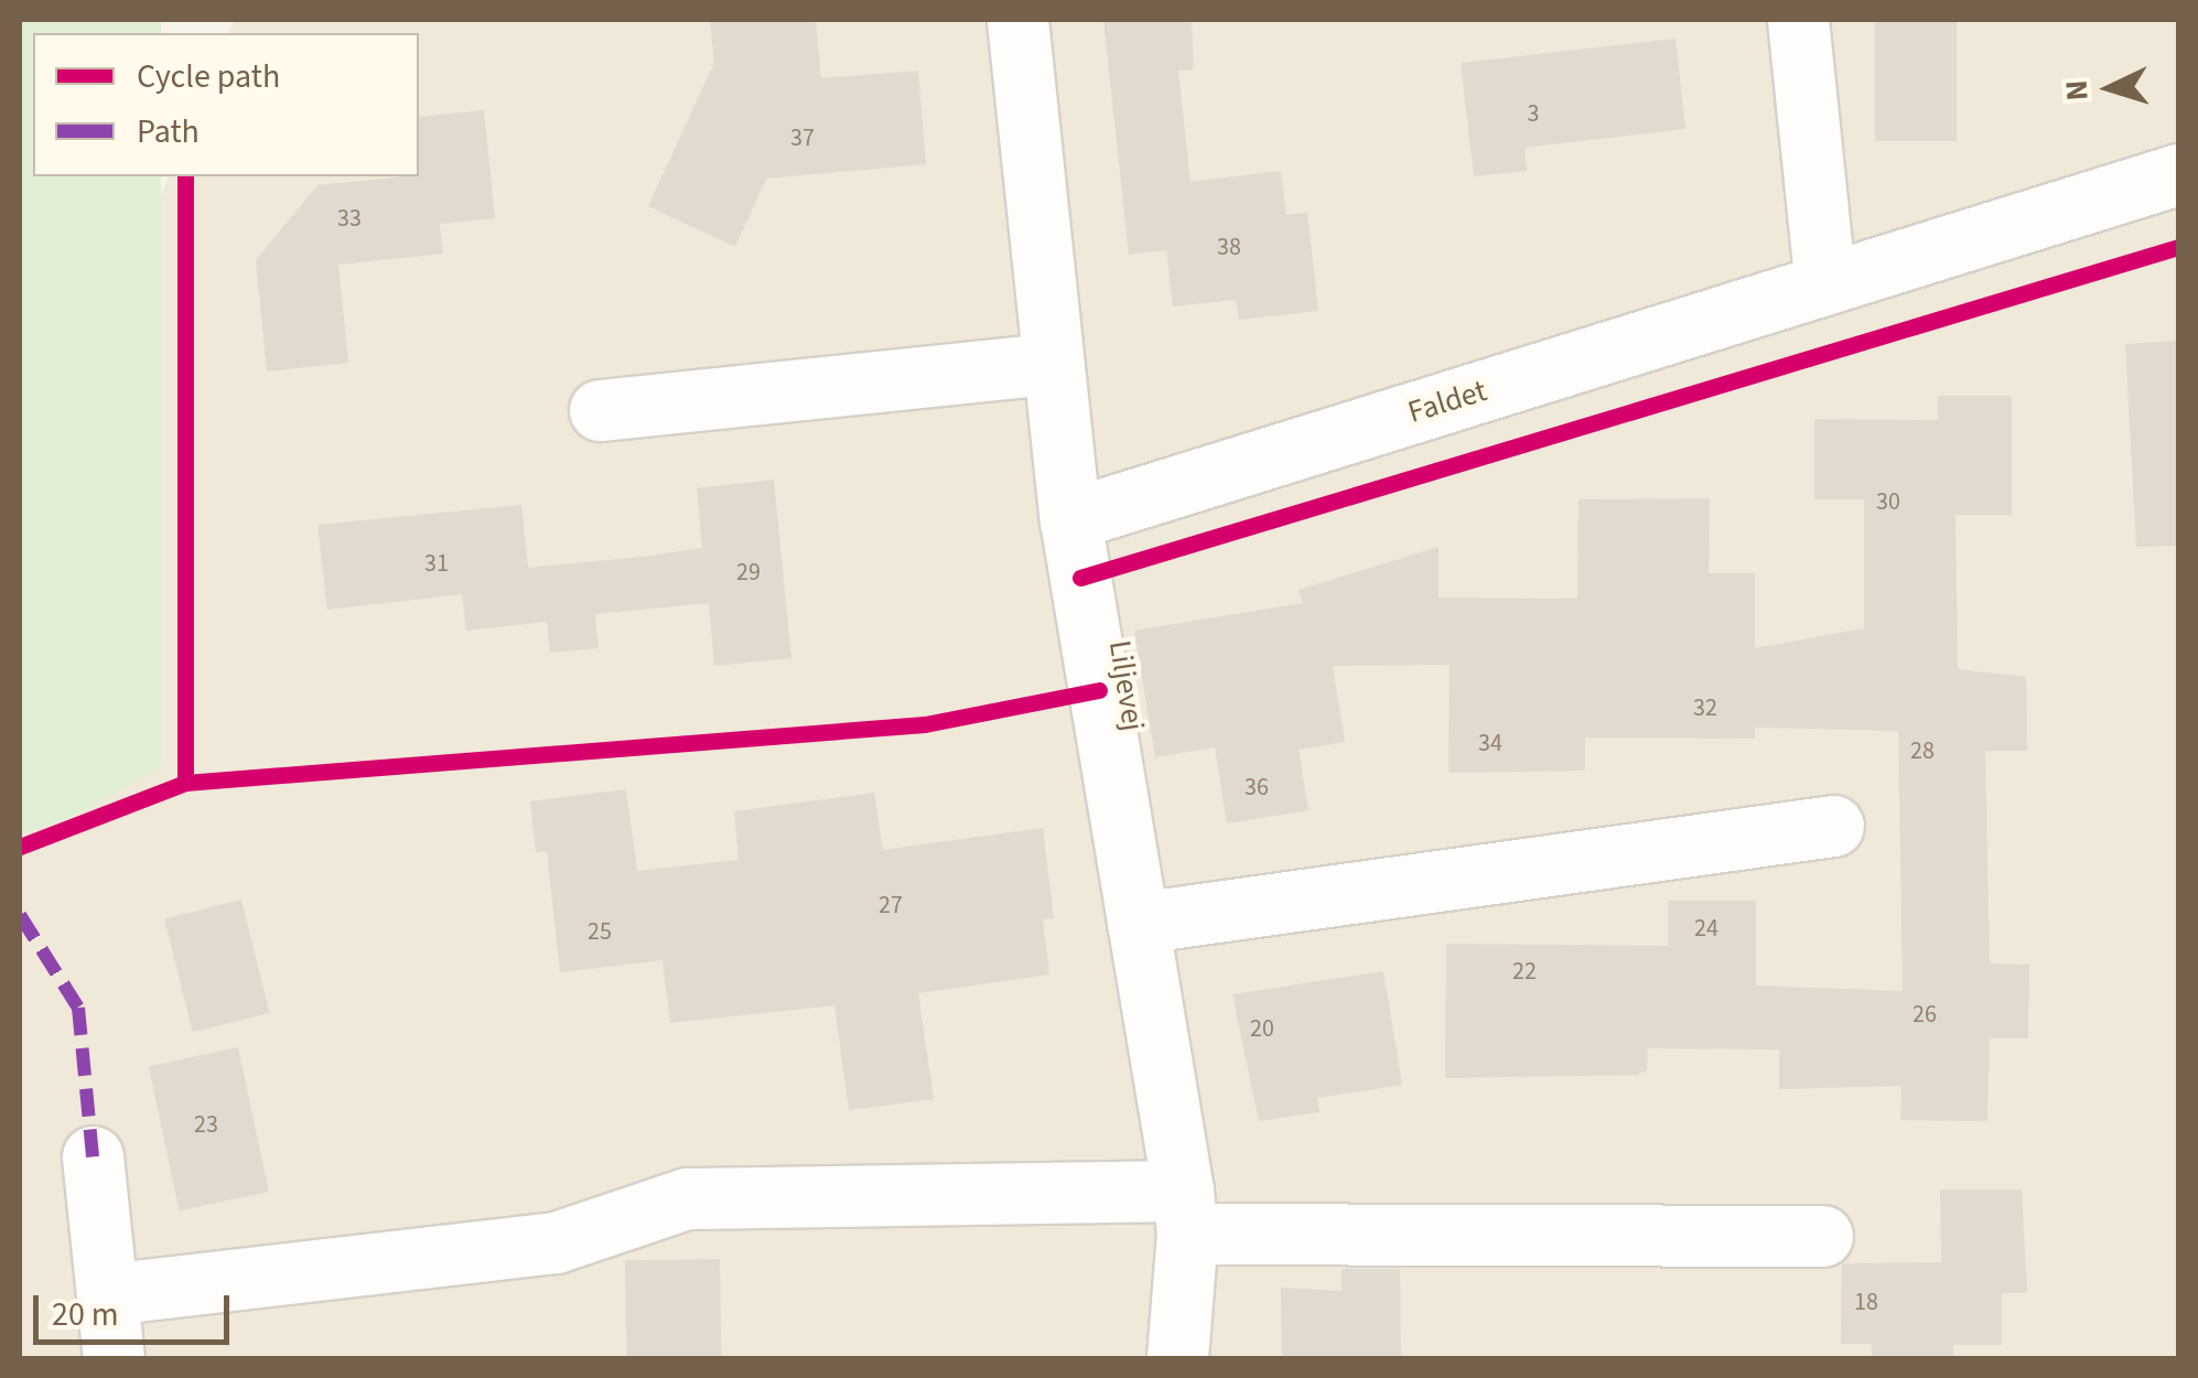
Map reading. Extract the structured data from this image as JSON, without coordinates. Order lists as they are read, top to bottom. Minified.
{"streets":{"street":["Faldet","Liljevej"]},"crossings":[["Faldet","Liljevej"]],"house_numbers":["3","37","33","38","30","31","29","32","34","28","36","27","24","25","22","26","20","23","18"],"legend":["Cycle path","Path"],"scale_bar":"20 m","north":"left"}
